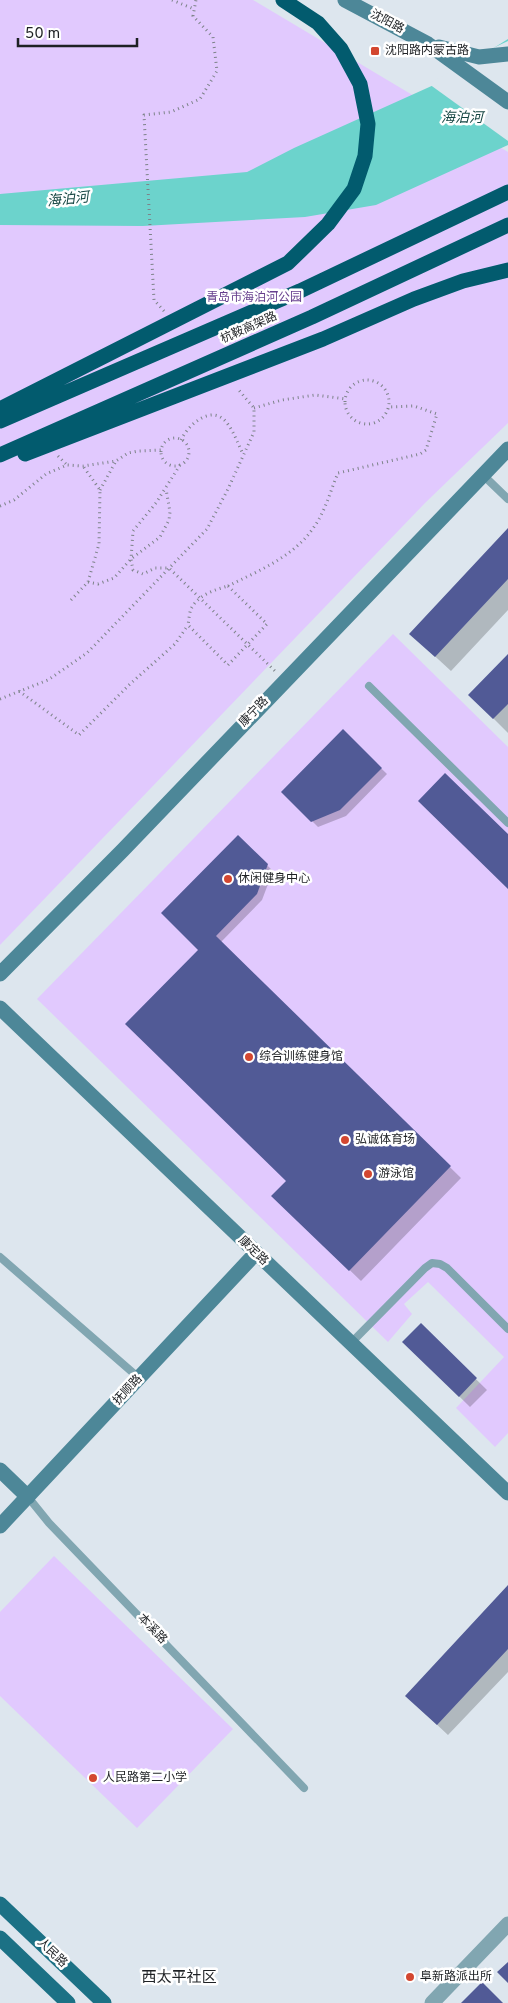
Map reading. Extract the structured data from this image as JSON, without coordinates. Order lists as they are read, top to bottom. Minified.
{"streets":{"highway":["杭鞍高架路"],"main road":["人民路"],"street":["沈阳路","康宁路","康定路","抚顺路","本溪路"]},"crossings":[["康定路","抚顺路"],["抚顺路","本溪路"]],"districts":["西太平社区"],"water":["海泊河"],"parks":["青岛市海泊河公园"],"places":{"transit":["沈阳路内蒙古路"],"other":["休闲健身中心","综合训练健身馆","弘诚体育场","游泳馆","人民路第二小学","阜新路派出所"]},"scale_bar":"50 m"}
